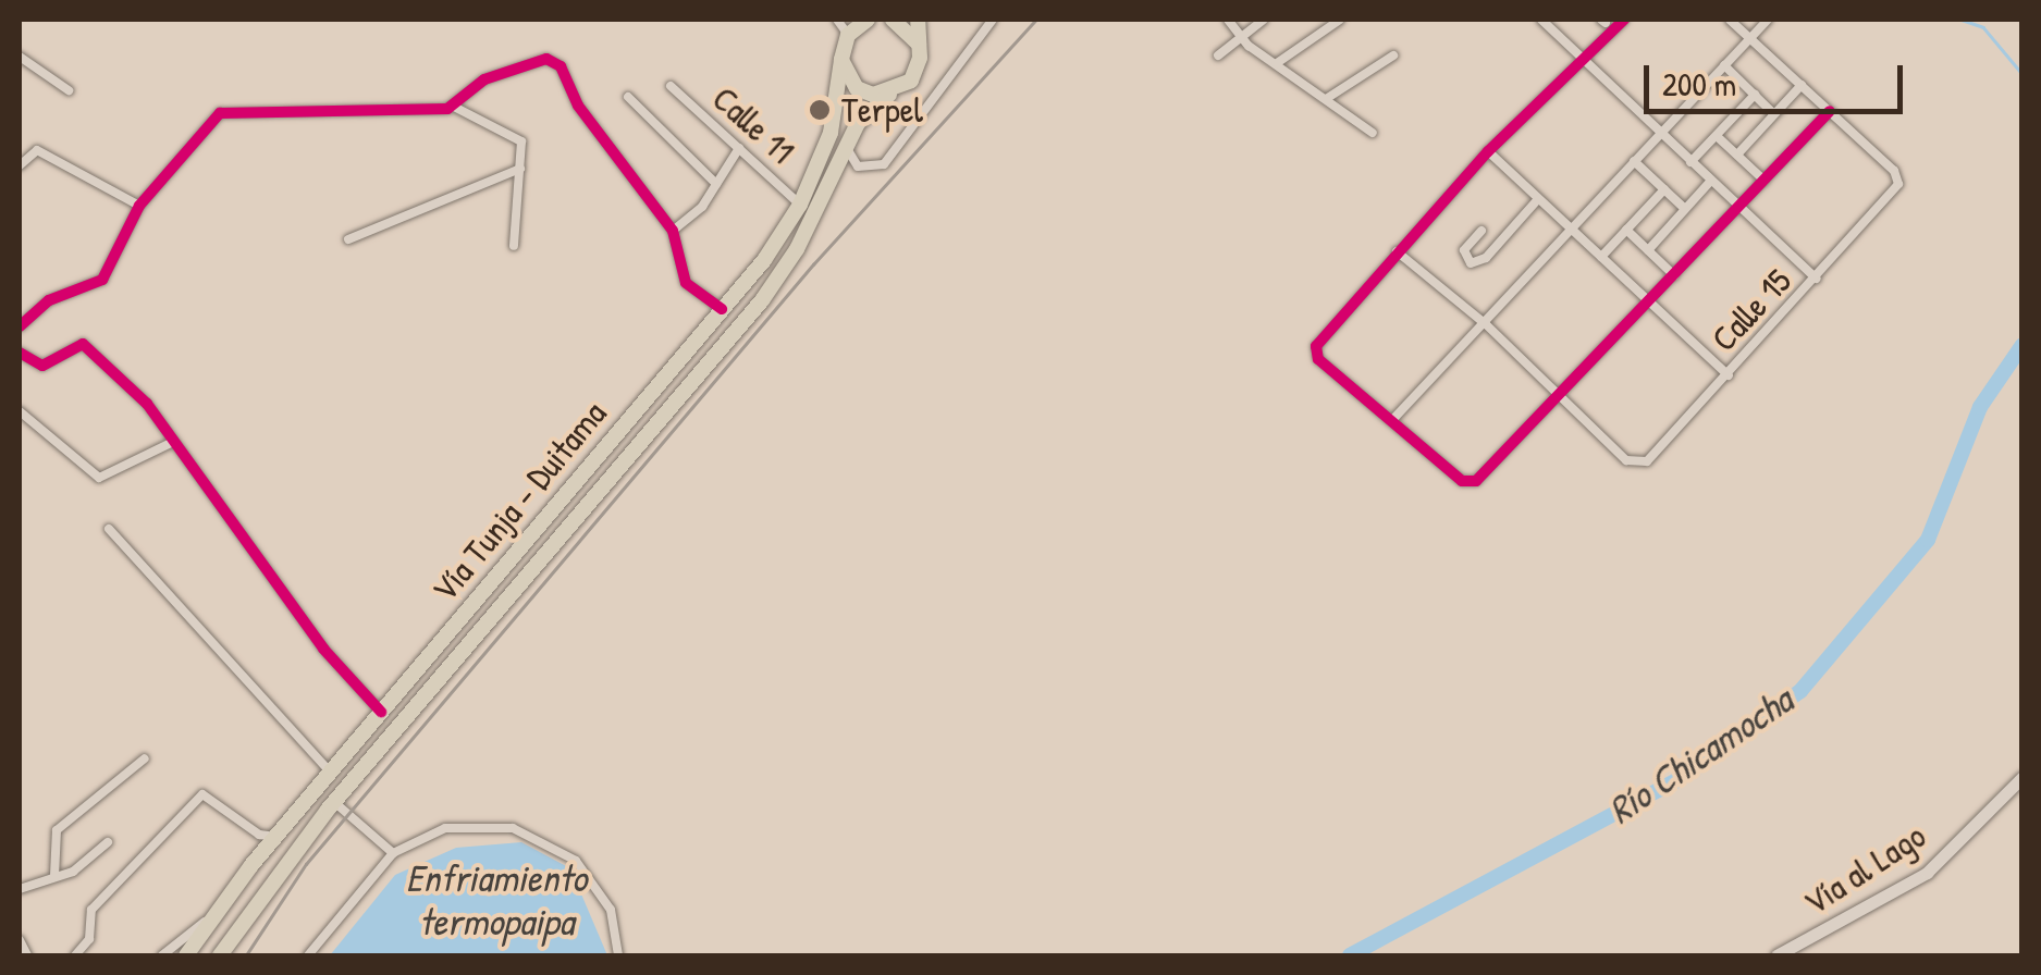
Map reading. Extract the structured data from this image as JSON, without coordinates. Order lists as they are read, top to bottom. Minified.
{"streets":{"highway":["Vía Tunja - Duitama"],"street":["Calle 11","Calle 15","Vía al Lago"]},"crossings":[["Calle 11","Vía Tunja - Duitama"]],"water":["Río Chicamocha","Enfriamiento termopaipa"],"places":["Terpel"],"scale_bar":"200 m"}
